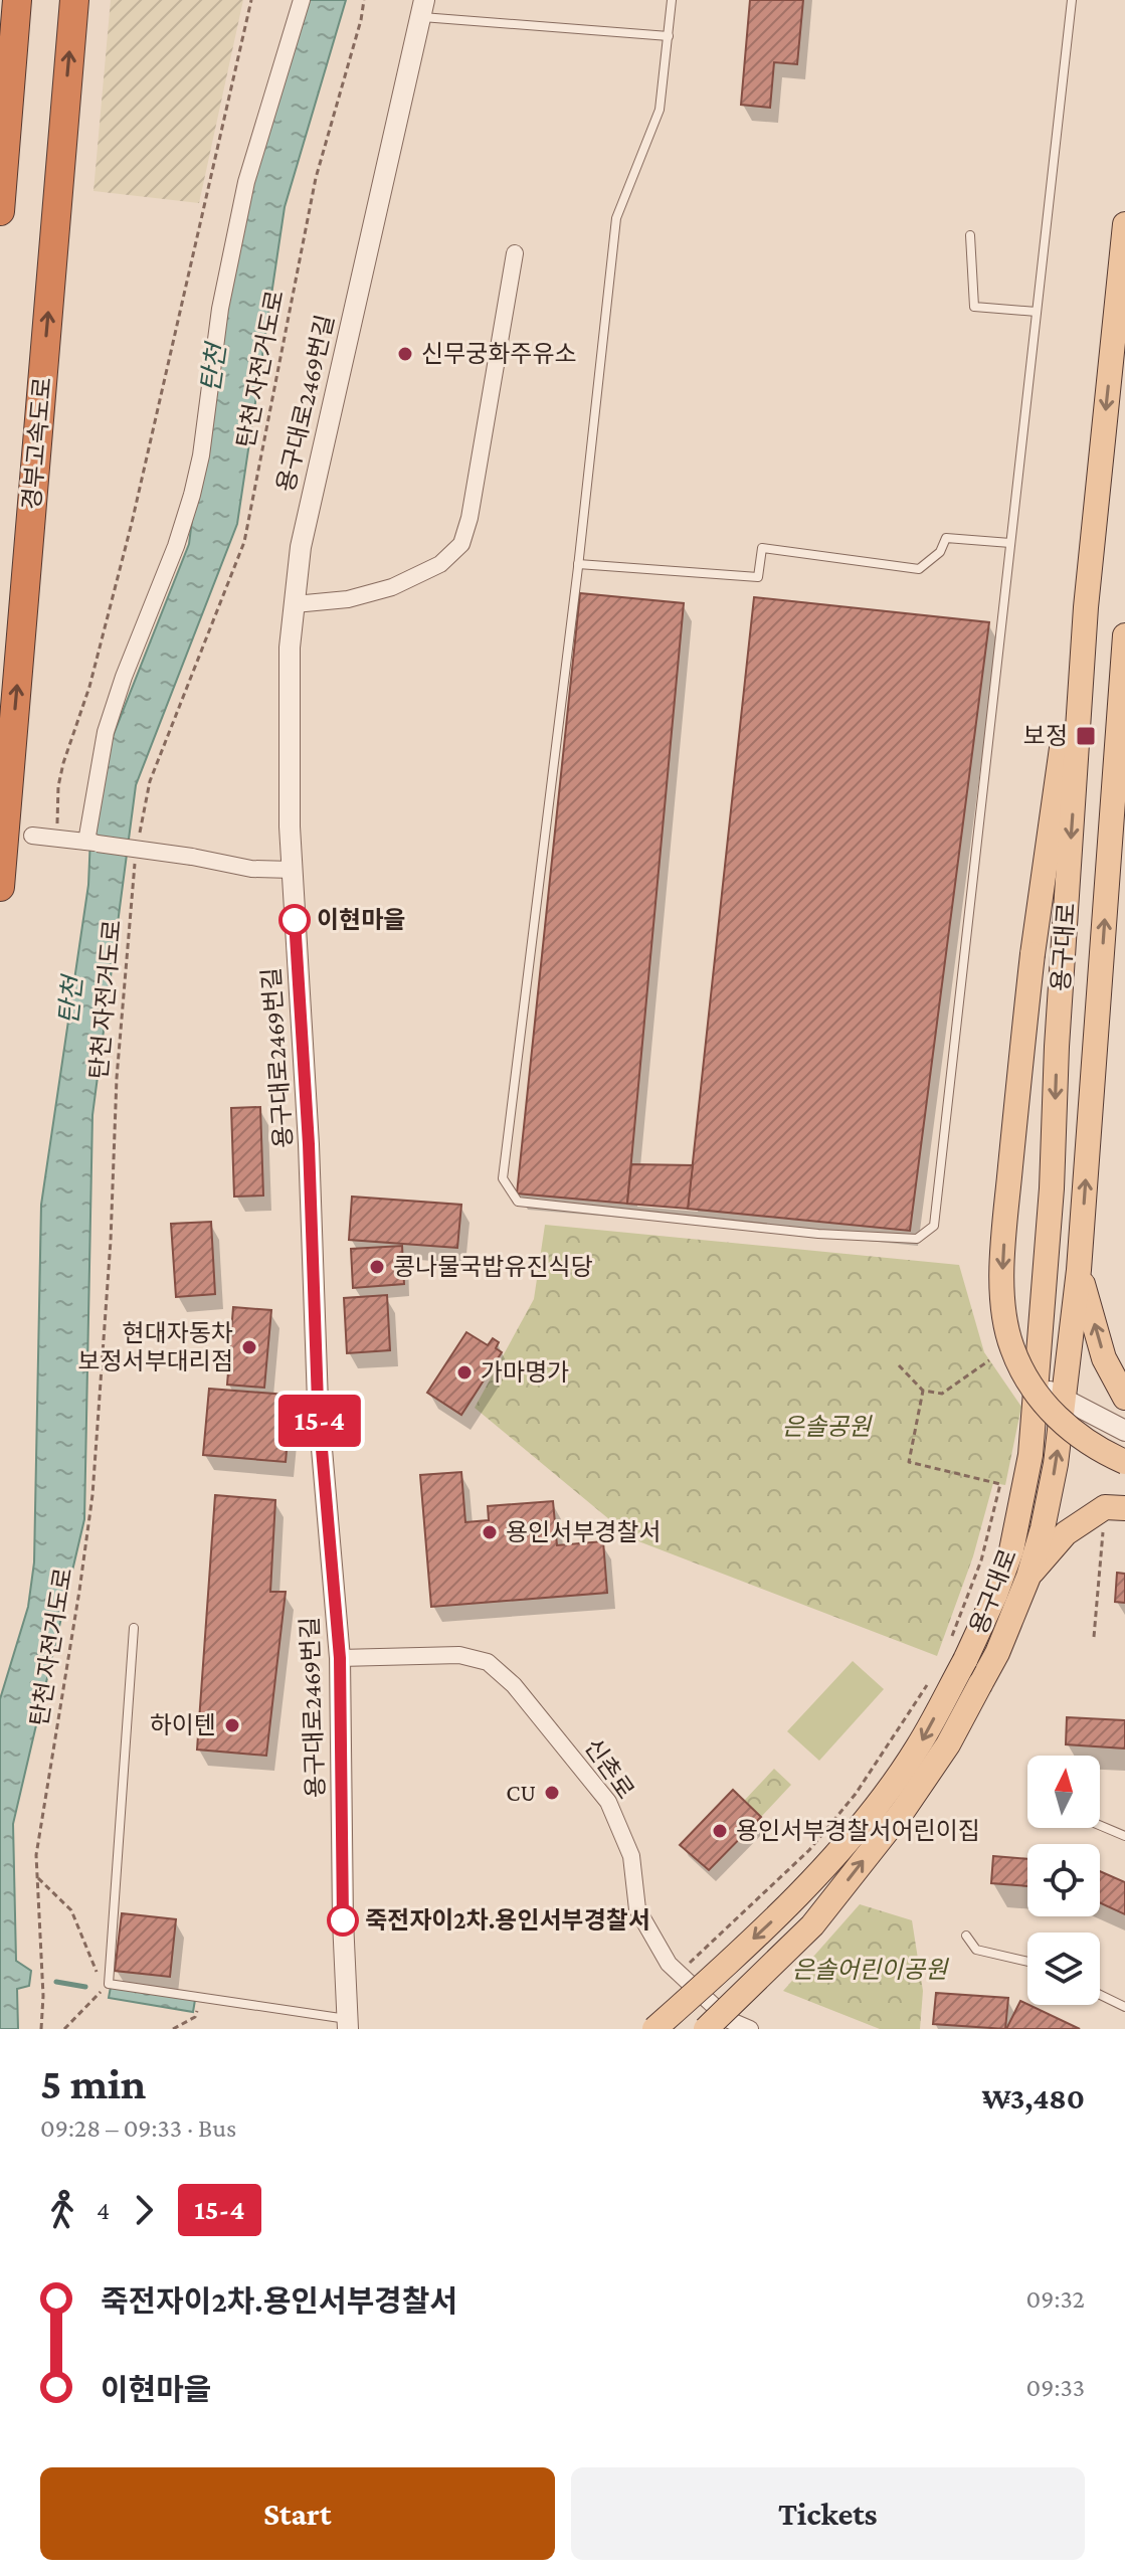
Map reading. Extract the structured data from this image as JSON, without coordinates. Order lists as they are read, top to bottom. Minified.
{"streets":{"highway":["경부고속도로"],"main road":["용구대로"],"street":["용구대로2469번길","신촌로"],"path":["탄천 자전거도로"]},"crossings":[["용구대로2469번길","신촌로"]],"one_way":["경부고속도로"],"water":["탄천"],"parks":["은솔공원","은솔어린이공원"],"places":{"other":["신무궁화주유소","이현마을","콩나물국밥유진식당","현대자동차 보정서부대리점","가마명가","용인서부경찰서","하이텐","CU","용인서부경찰서어린이집","죽전자이2차.용인서부경찰서"],"transit":["보정"]},"lines":["bus line 15-4"],"north":"top","page":{"on_map":"15-4","heading":["5 min","09:28 – 09:33 · Bus","₩3,480"],"legs":["4","15-4"],"list":[{"name":"죽전자이2차.용인서부경찰서","value":"09:32"},{"name":"이현마을","value":"09:33"}],"buttons":["Start","Tickets"]}}
